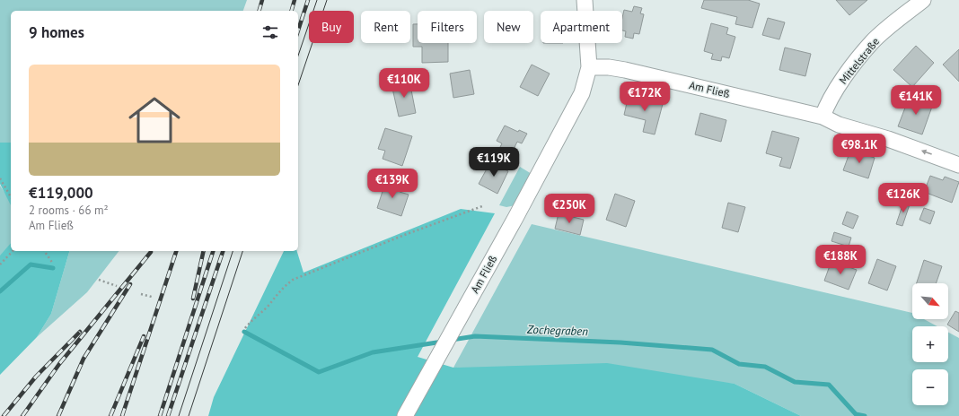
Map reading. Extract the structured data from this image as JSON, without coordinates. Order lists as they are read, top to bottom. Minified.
{"streets":{"street":["Mittelstraße","Am Fließ"]},"crossings":[["Mittelstraße","Am Fließ"]],"water":["Zochegraben"],"north":"bottom right","page":{"chip":["Buy","Rent","Filters","New","Apartment"],"heading":"9 homes","list":[{"name":"€119,000","note":"2 rooms · 66 m² · Am Fließ"}],"price":["€110K","€172K","€141K","€98.1K","€119K","€139K","€126K","€250K","€188K"],"map_buttons":["+","−"]}}
